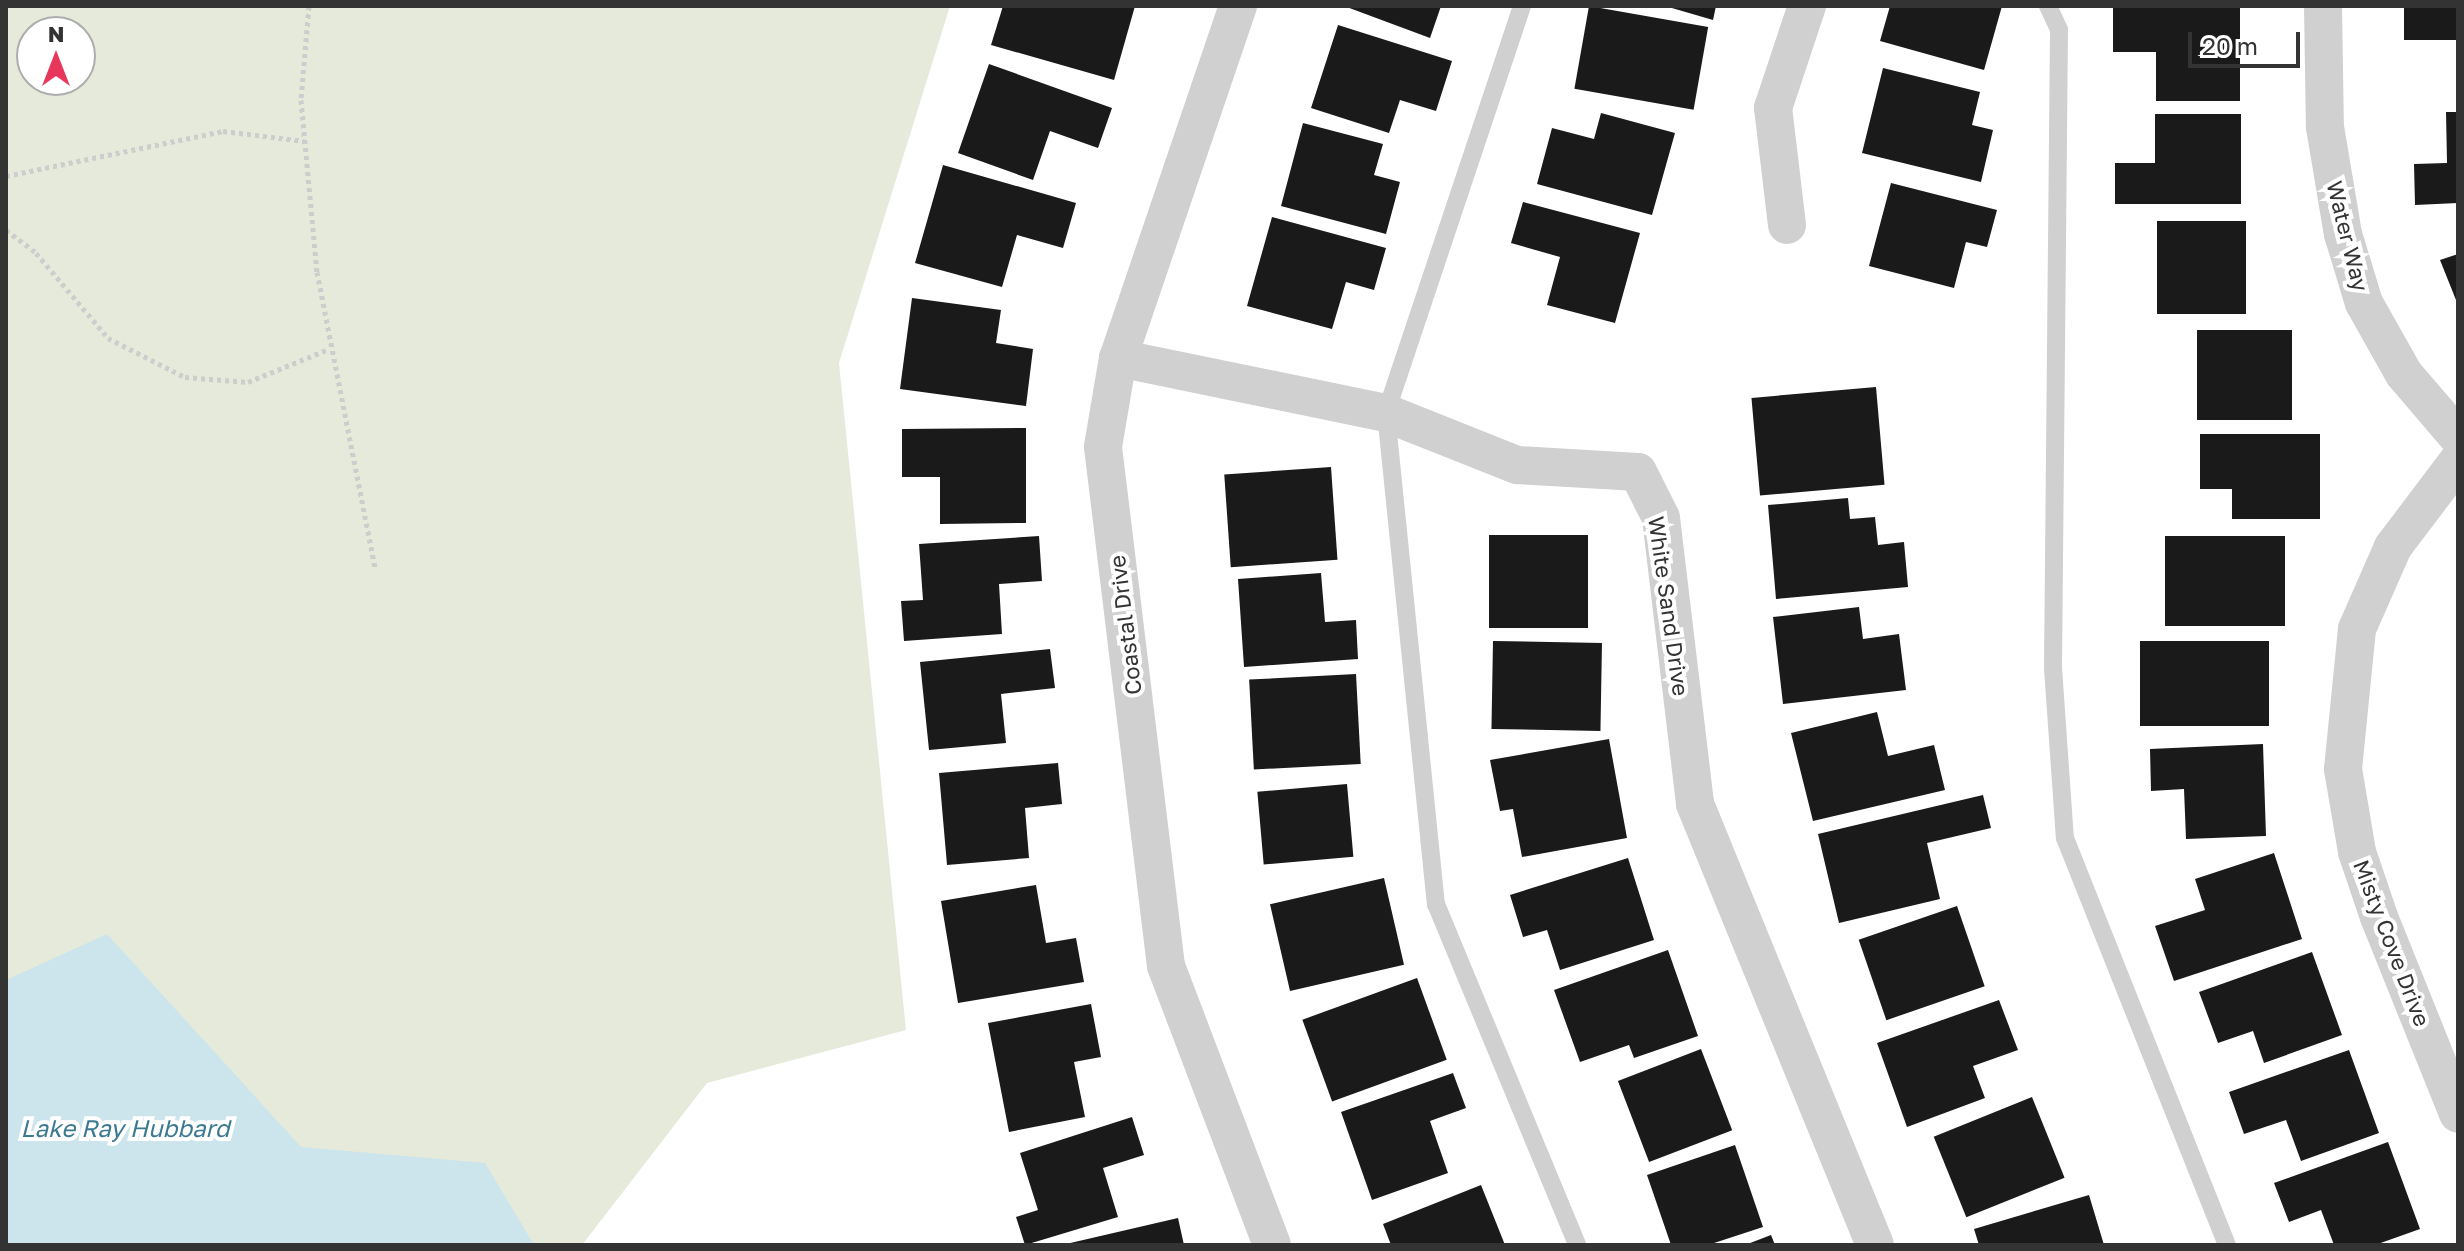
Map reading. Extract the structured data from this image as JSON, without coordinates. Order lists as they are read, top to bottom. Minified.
{"streets":{"street":["Water Way","White Sand Drive","Coastal Drive","Misty Cove Drive"]},"crossings":[["White Sand Drive","Coastal Drive"]],"water":["Lake Ray Hubbard"],"scale_bar":"20 m","north":"top"}
